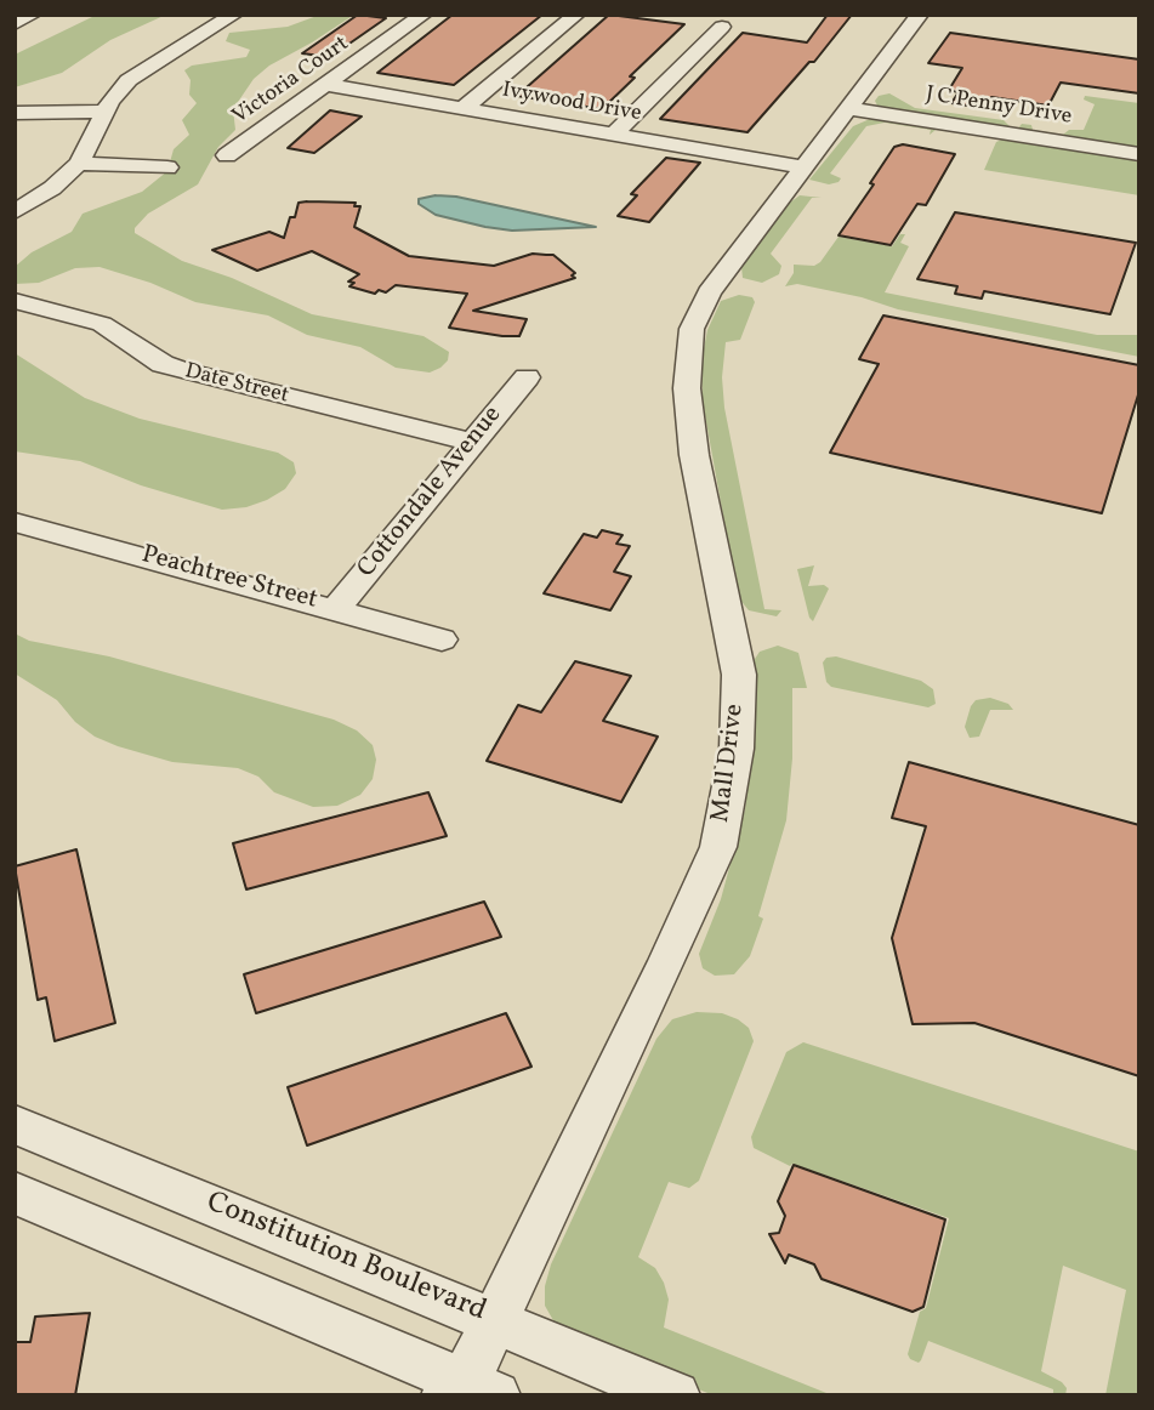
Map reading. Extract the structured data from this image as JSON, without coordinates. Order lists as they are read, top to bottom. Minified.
{"streets":{"street":["Victoria Court","Ivywood Drive","J C Penny Drive","Date Street","Cottondale Avenue","Peachtree Street","Mall Drive","Constitution Boulevard"]},"crossings":[["Victoria Court","Ivywood Drive"],["Ivywood Drive","Mall Drive"],["J C Penny Drive","Mall Drive"],["Date Street","Cottondale Avenue"],["Cottondale Avenue","Peachtree Street"],["Mall Drive","Constitution Boulevard"]]}
